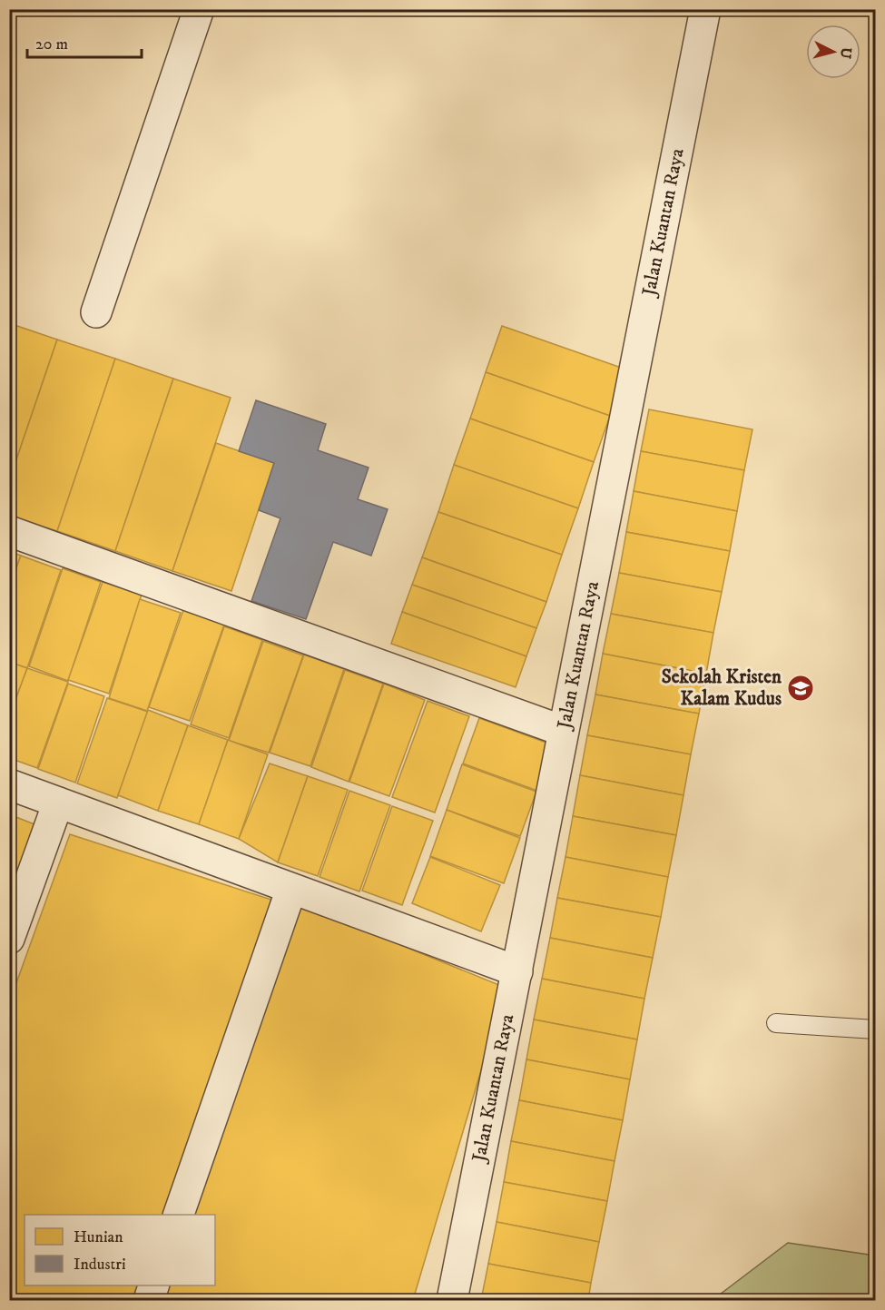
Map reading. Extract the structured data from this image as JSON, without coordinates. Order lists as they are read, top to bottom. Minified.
{"streets":{"street":["Jalan Kuantan Raya"]},"places":{"school or university":["Sekolah Kristen Kalam Kudus"]},"legend":["Hunian","Industri"],"scale_bar":"20 m","north":"right"}
